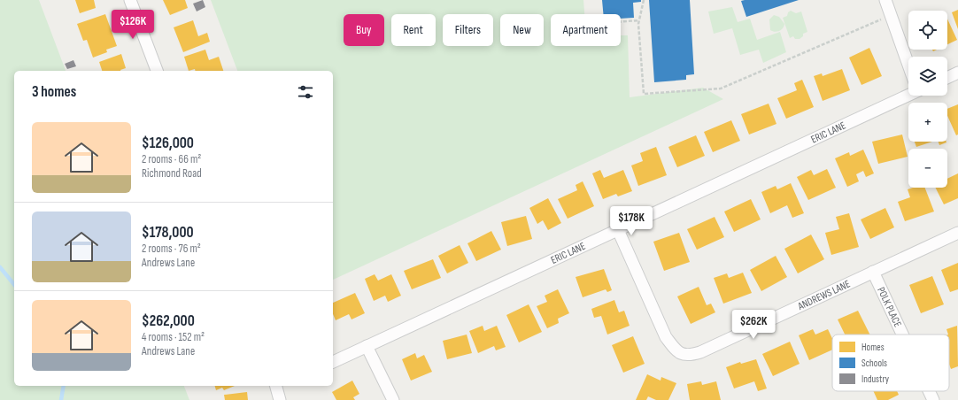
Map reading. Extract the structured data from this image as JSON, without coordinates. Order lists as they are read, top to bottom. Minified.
{"streets":{"street":["ERIC LANE","ANDREWS LANE","POLK PLACE"]},"crossings":[["ERIC LANE","ANDREWS LANE"],["ANDREWS LANE","POLK PLACE"]],"legend":["Homes","Schools","Industry"],"page":{"price":["$126K","$178K","$262K"],"map_buttons":["+","−"],"chip":["Buy","Rent","Filters","New","Apartment"],"heading":"3 homes","list":[{"name":"$126,000","note":"2 rooms · 66 m² · Richmond Road"},{"name":"$178,000","note":"2 rooms · 76 m² · Andrews Lane"},{"name":"$262,000","note":"4 rooms · 152 m² · Andrews Lane"}]}}
